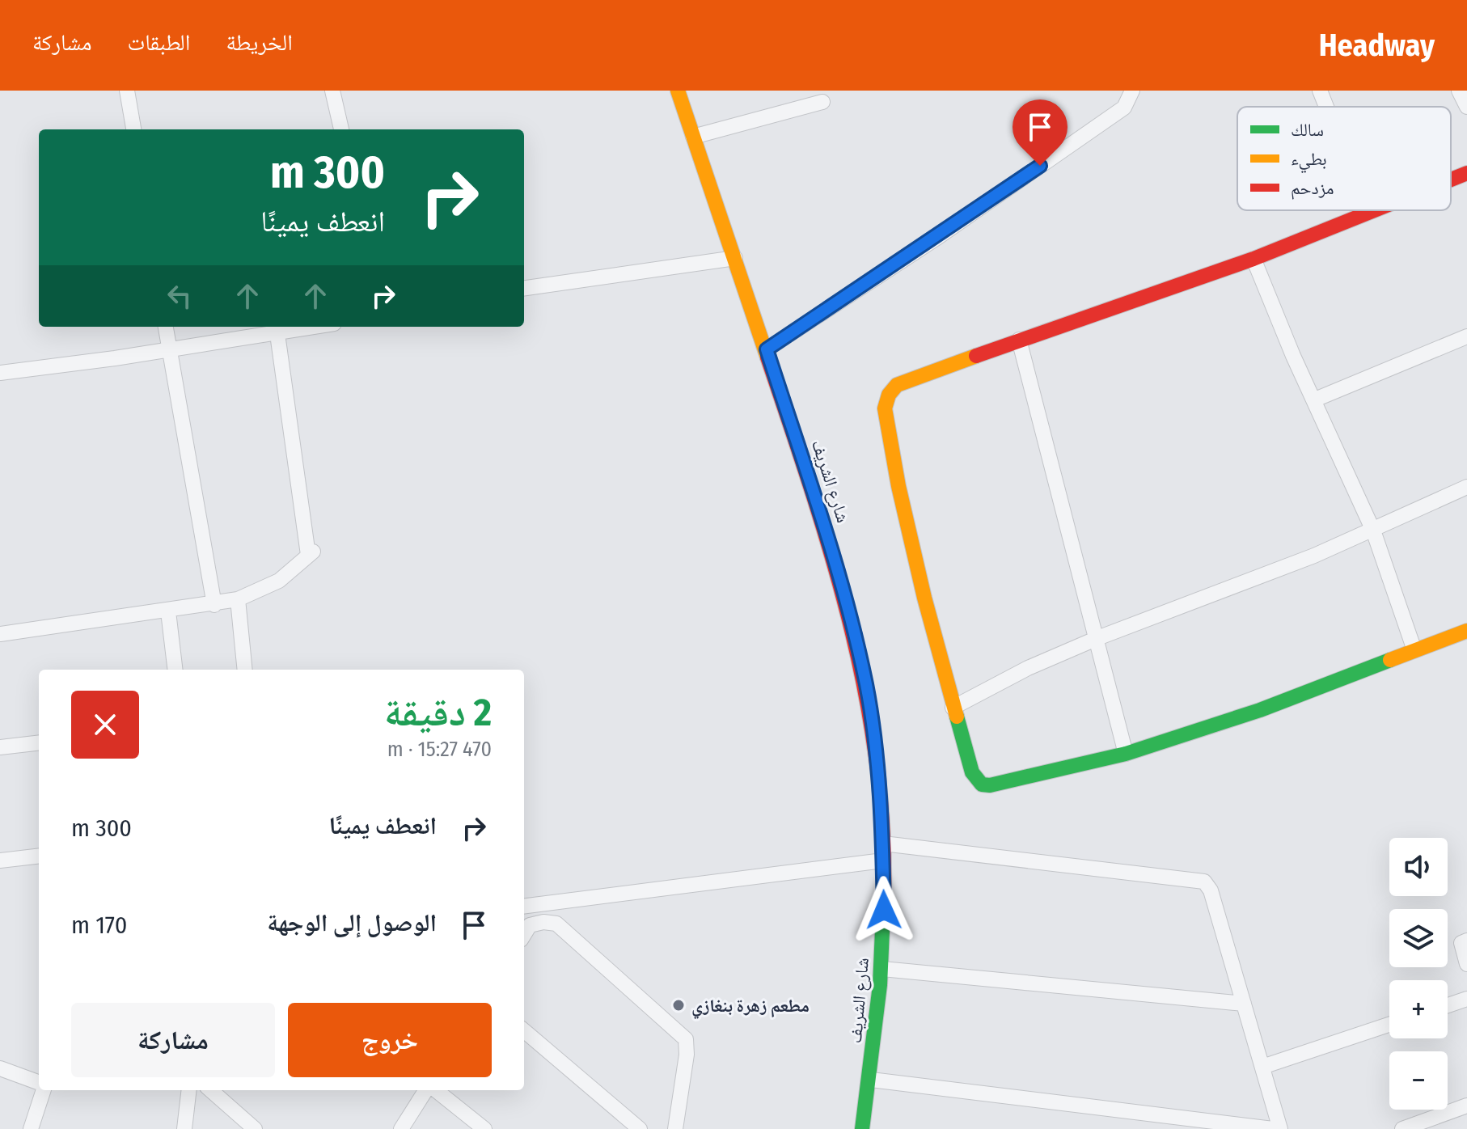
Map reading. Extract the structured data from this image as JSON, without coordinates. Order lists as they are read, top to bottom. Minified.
{"streets":{"street":["شارع الشريف"]},"places":["مطعم زهرة بنغازي"],"legend":["سالك","بطيء","مزدحم"],"page":{"header":"Headway","nav":["الخريطة","الطبقات","مشاركة"],"turn":["300 m","انعطف يمينًا"],"heading":["2 دقيقة","470 m · 15:27"],"list":[{"name":"انعطف يمينًا","value":"300 m"},{"name":"الوصول إلى الوجهة","value":"170 m"}],"map_buttons":["+","−"],"buttons":["خروج","مشاركة"]}}
